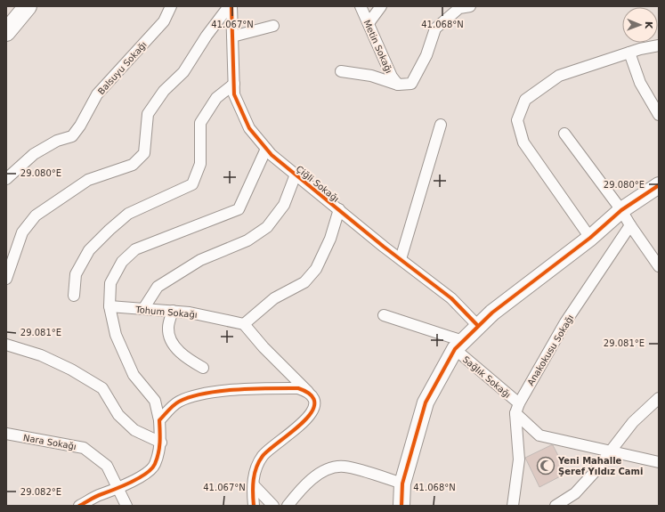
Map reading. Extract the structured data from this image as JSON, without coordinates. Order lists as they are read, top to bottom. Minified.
{"streets":{"street":["Metin Sokağı","Balsuyu Sokağı","Çiğli Sokağı","Tohum Sokağı","Anakokusu Sokağı","Sağlık Sokağı","Nara Sokağı"]},"crossings":[["Anakokusu Sokağı","Sağlık Sokağı"]],"places":{"mosque":["Yeni Mahalle Şeref Yıldız Cami"]},"north":"right","coordinates":["41.067°N","41.068°N","29.080°E","29.081°E","29.082°E"]}
